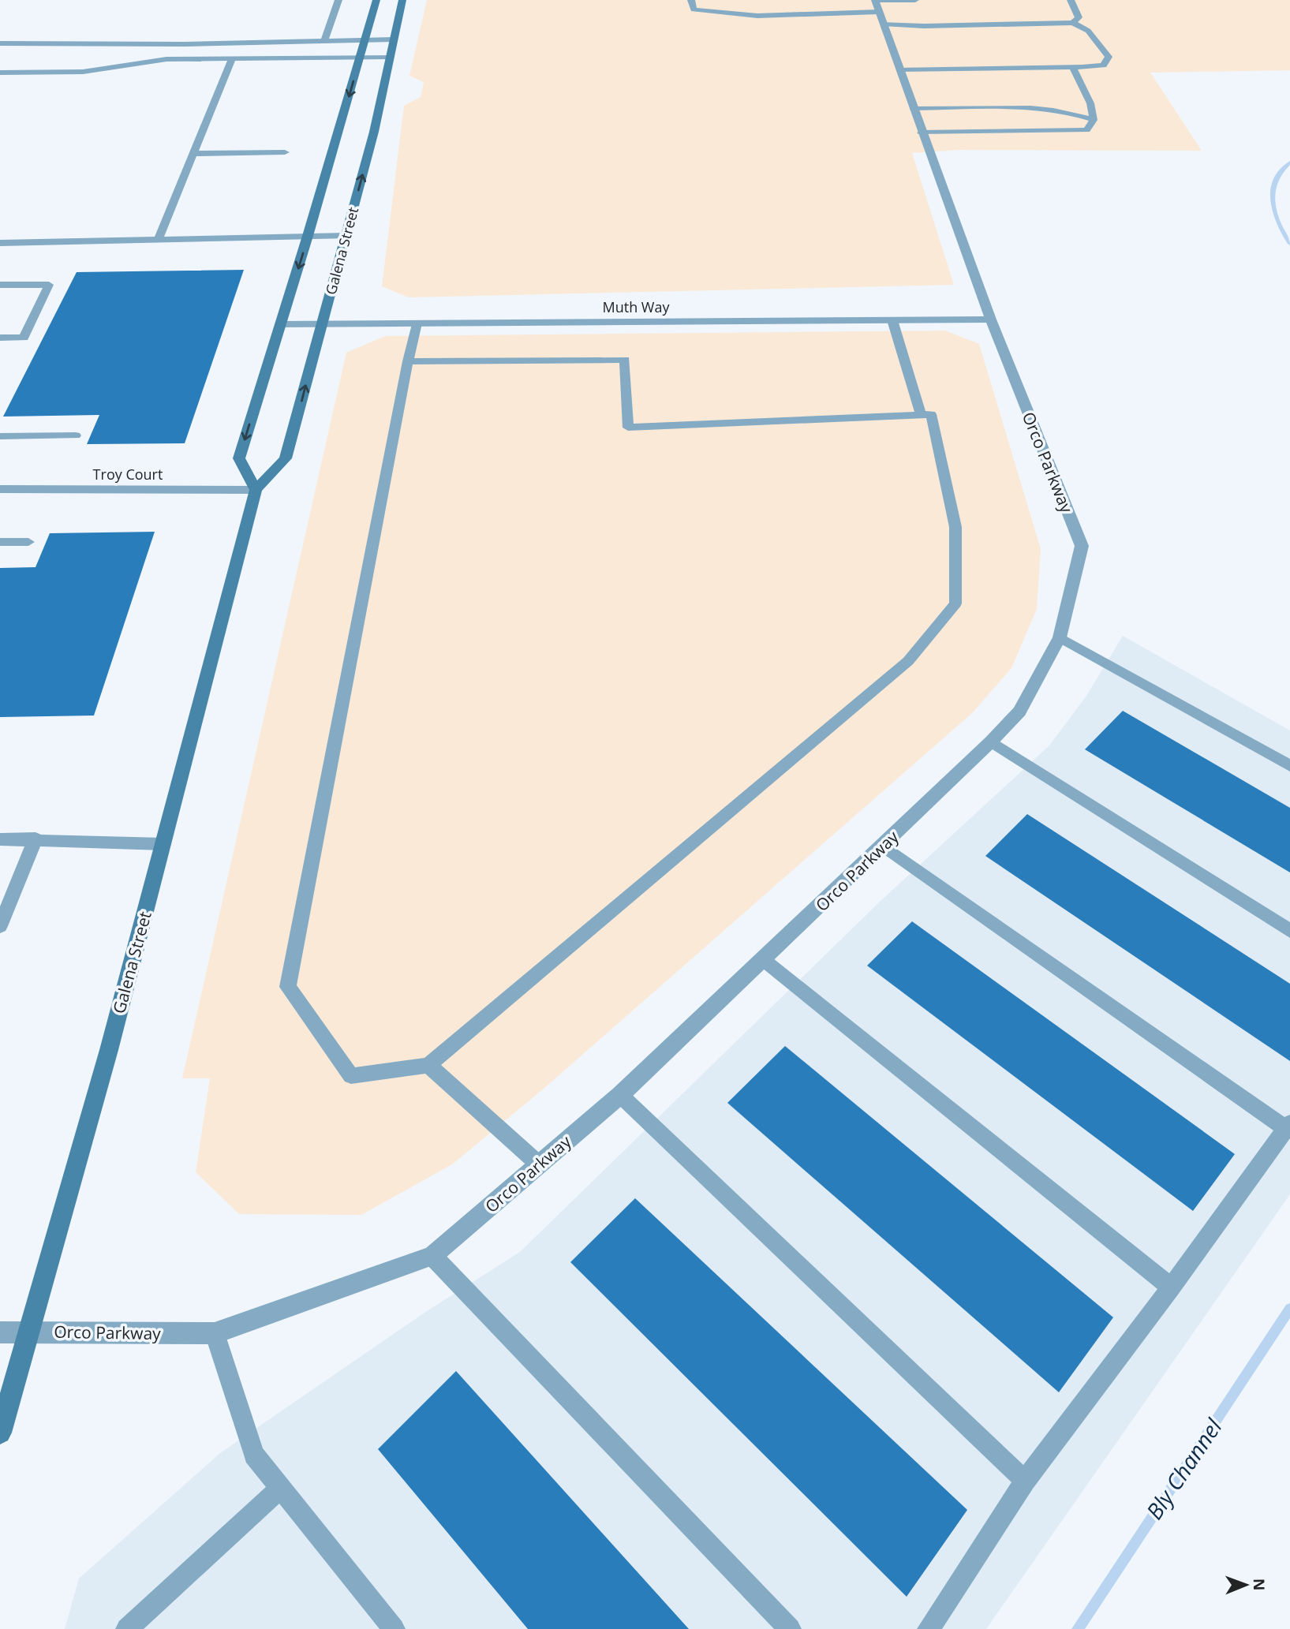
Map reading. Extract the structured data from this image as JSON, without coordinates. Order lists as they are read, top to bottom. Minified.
{"streets":{"street":["Galena Street","Muth Way","Orco Parkway","Troy Court"]},"crossings":[["Galena Street","Muth Way"],["Galena Street","Orco Parkway"],["Galena Street","Troy Court"],["Muth Way","Orco Parkway"]],"water":["Bly Channel"],"north":"right"}
